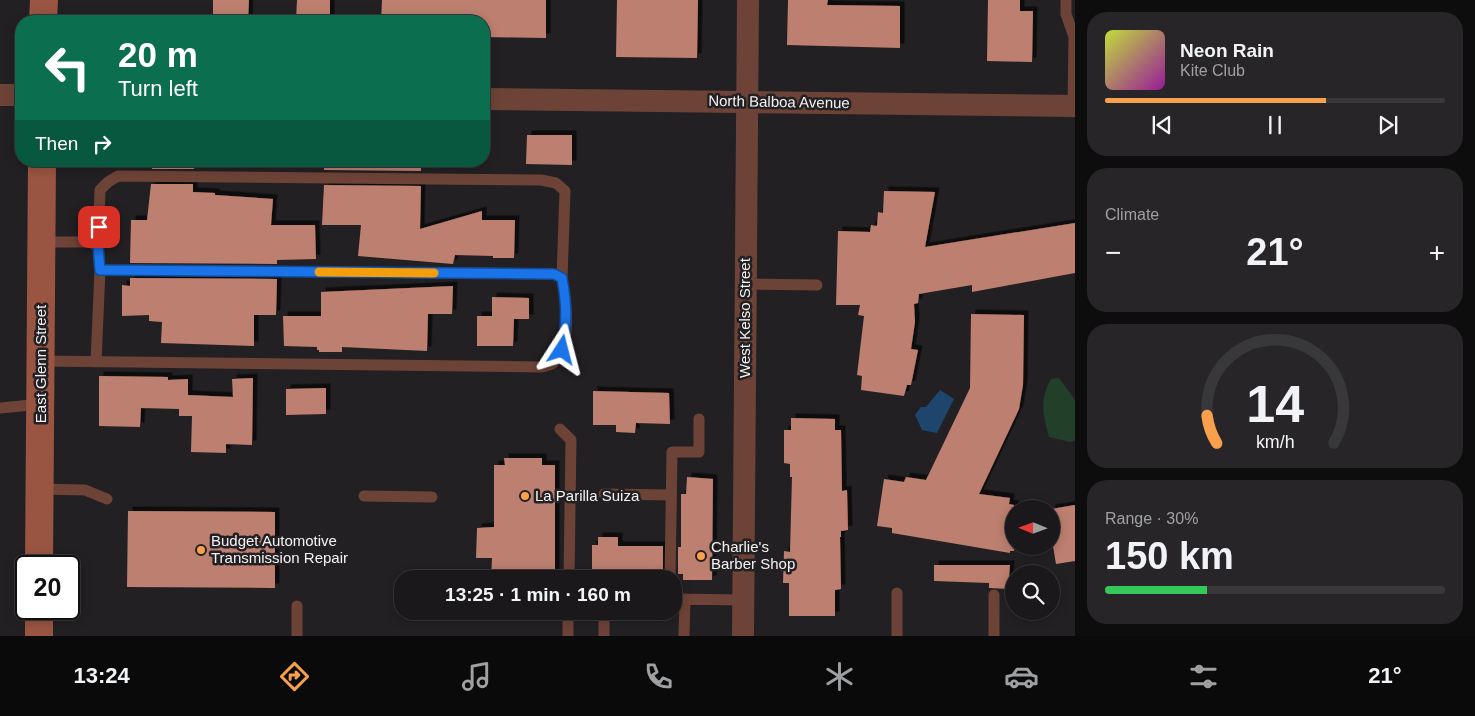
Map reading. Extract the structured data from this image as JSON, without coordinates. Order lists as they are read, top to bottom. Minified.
{"streets":{"street":["North Balboa Avenue","West Kelso Street","East Glenn Street"]},"crossings":[["North Balboa Avenue","West Kelso Street"]],"places":["La Parilla Suiza","Budget Automotive Transmission Repair","Charlie's Barber Shop"],"north":"left","page":{"turn":["20 m","Turn left"],"song":["Neon Rain","Kite Club"],"then":"Then","tile":["Climate",["Range · 30%","150 km"]],"heat":["−","21°","+"],"limit":"20","trip":"13:25 · 1 min · 160 m","tabs":["13:24","21°"],"gauge":["14","km/h"]}}
